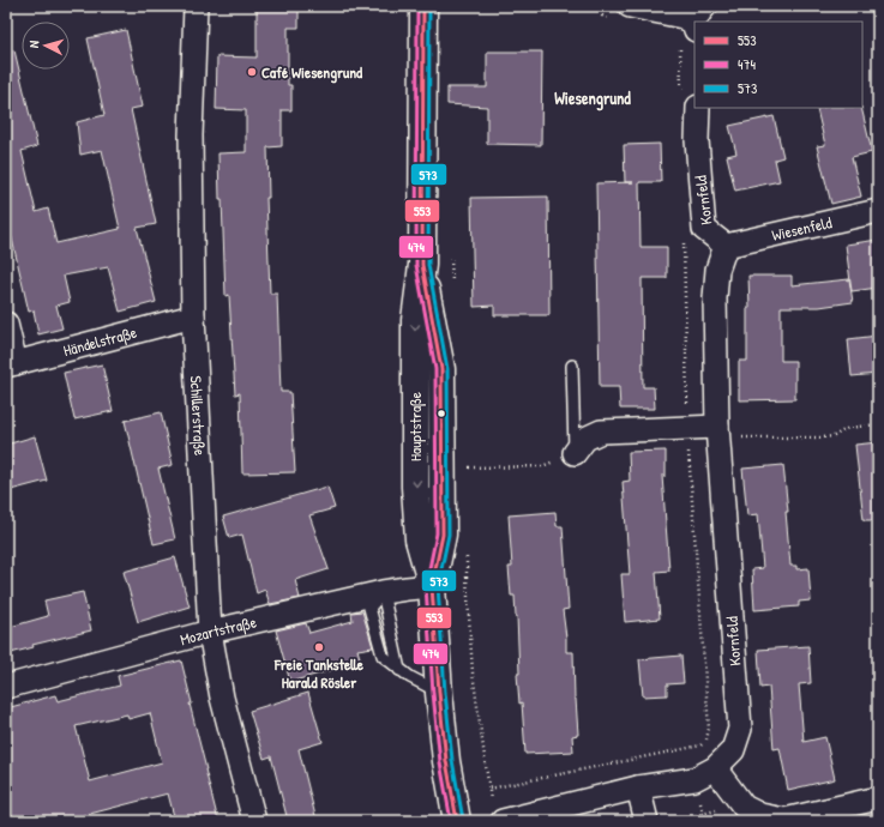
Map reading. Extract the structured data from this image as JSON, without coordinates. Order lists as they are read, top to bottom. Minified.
{"streets":{"main road":["Hauptstraße"],"street":["Kornfeld","Wiesenfeld","Händelstraße","Schillerstraße","Mozartstraße"]},"crossings":[["Kornfeld","Wiesenfeld"],["Händelstraße","Schillerstraße"],["Schillerstraße","Mozartstraße"],["Hauptstraße","Mozartstraße"]],"districts":["Wiesengrund"],"places":["Café Wiesengrund","Freie Tankstelle Harald Rösler"],"lines":["transit line 553","transit line 474","transit line 573"],"legend":["553","474","573"],"north":"left"}
